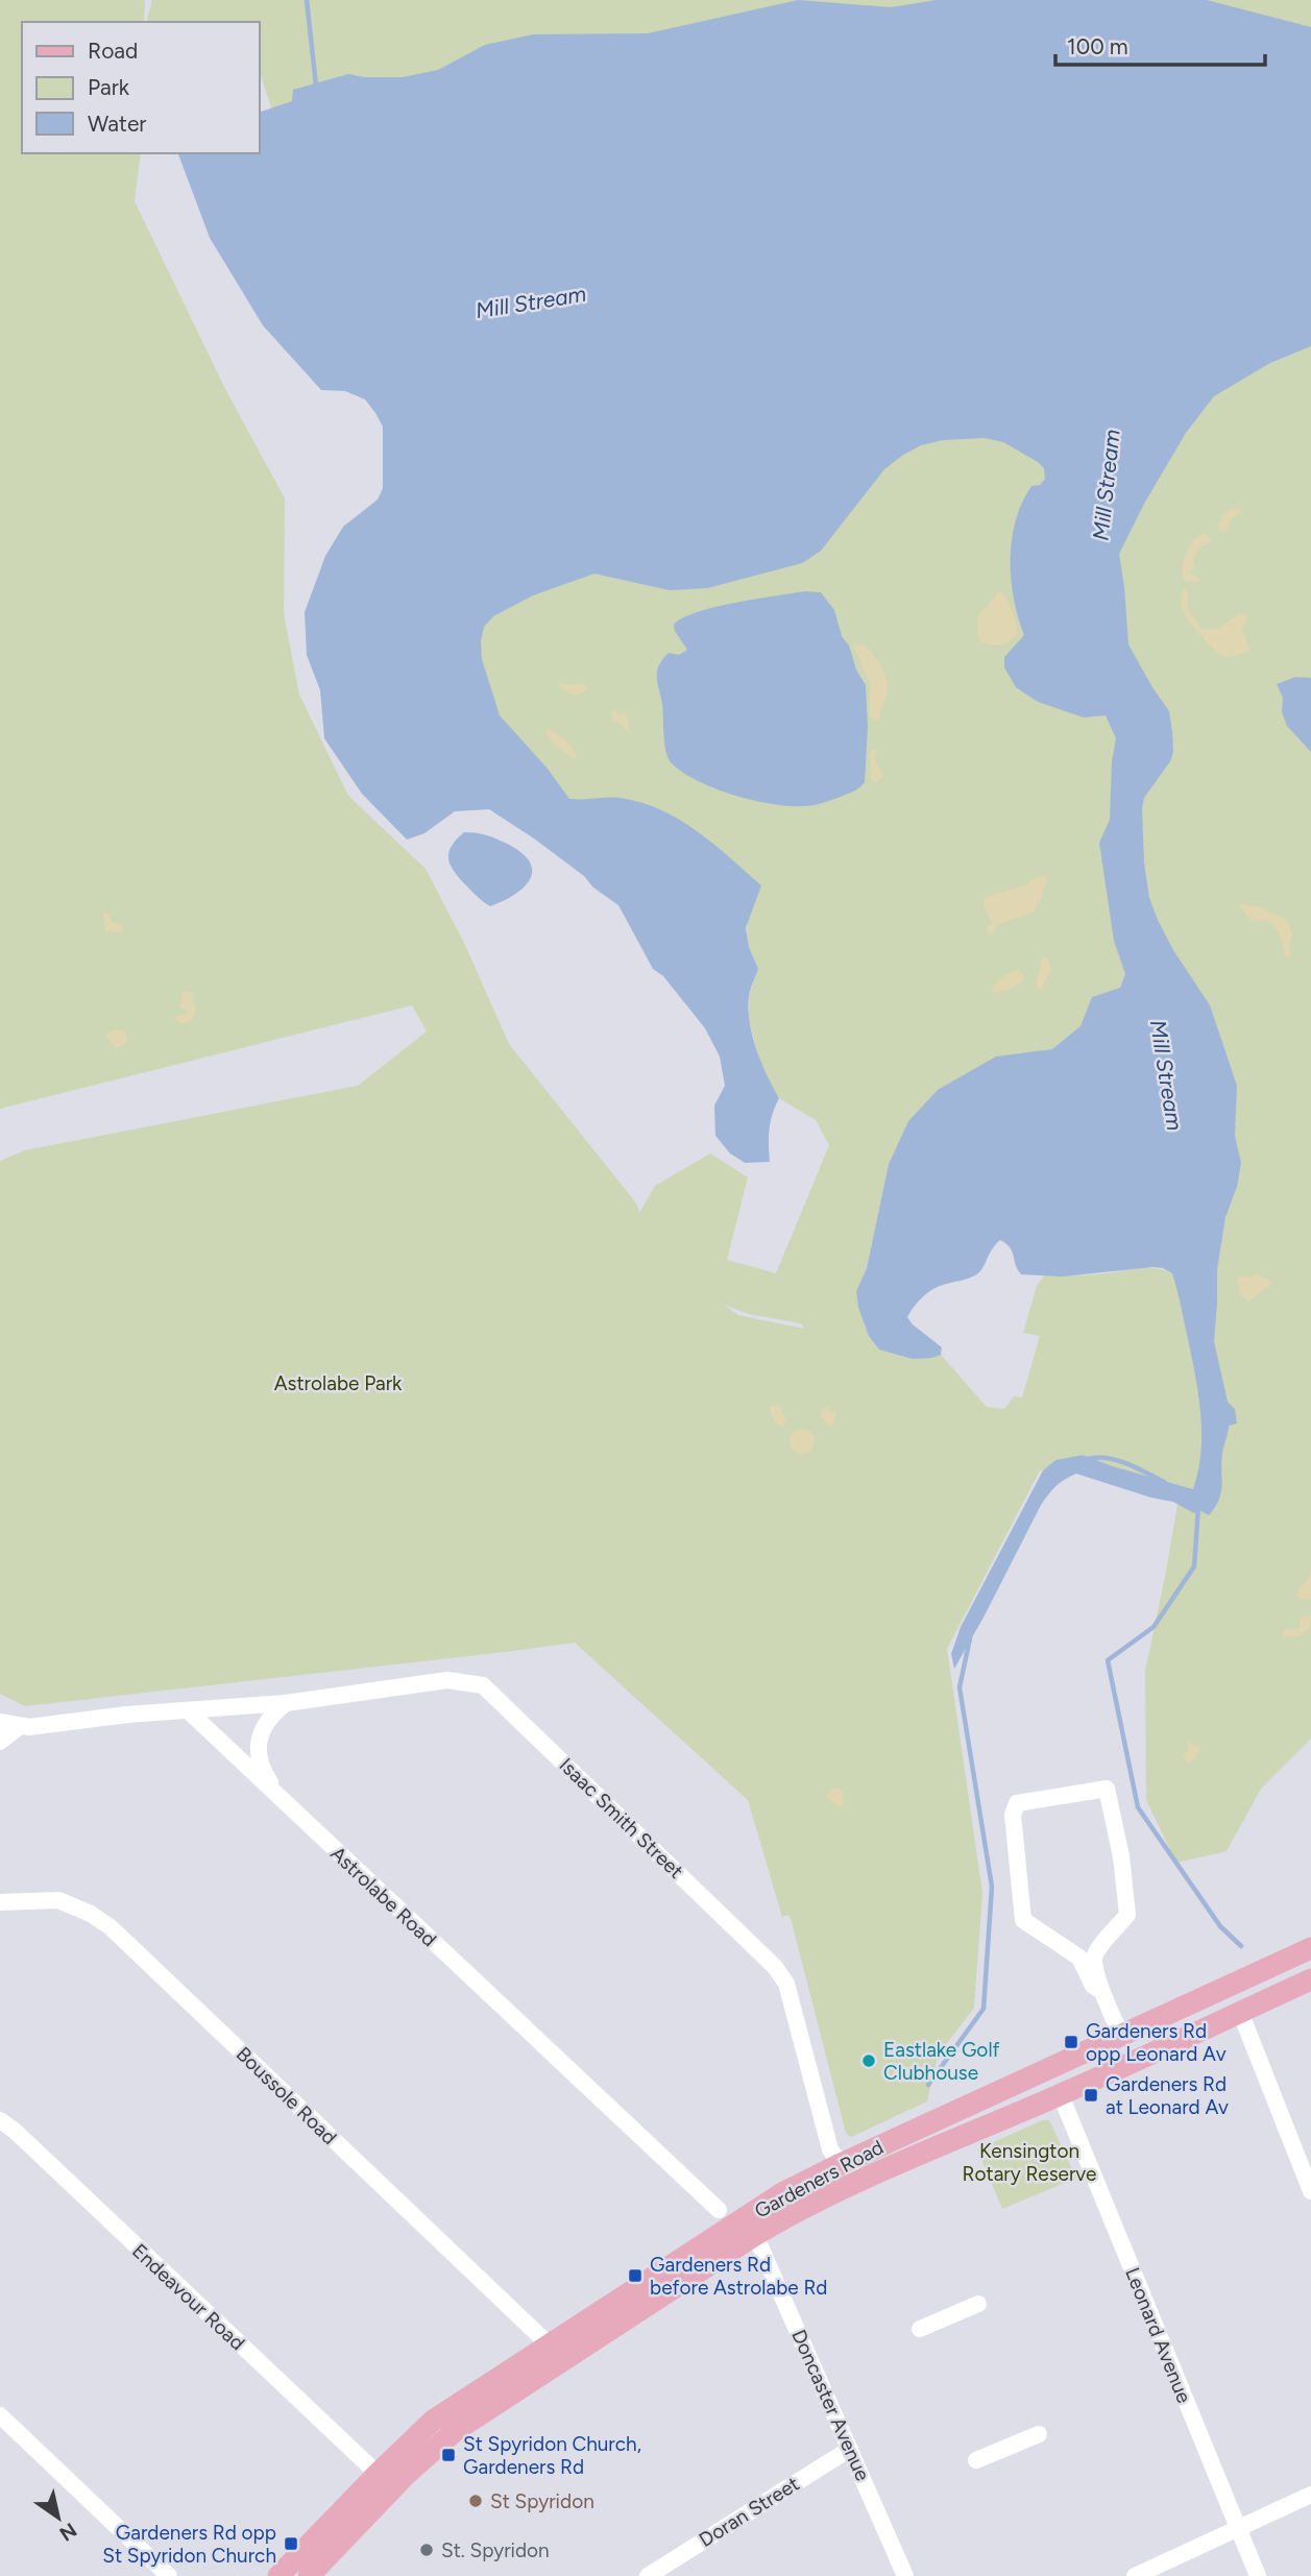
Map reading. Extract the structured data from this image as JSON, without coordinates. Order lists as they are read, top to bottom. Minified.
{"streets":{"main road":["Gardeners Road"],"street":["Isaac Smith Street","Astrolabe Road","Boussole Road","Endeavour Road","Leonard Avenue","Doncaster Avenue","Doran Street"]},"crossings":[["Isaac Smith Street","Astrolabe Road"],["Isaac Smith Street","Gardeners Road"],["Boussole Road","Gardeners Road"],["Gardeners Road","Endeavour Road"],["Gardeners Road","Leonard Avenue"],["Gardeners Road","Doncaster Avenue"],["Doncaster Avenue","Doran Street"]],"water":["Mill Stream"],"parks":["Astrolabe Park","Kensington Rotary Reserve"],"places":{"transit":["Gardeners Rd opp Leonard Av","Gardeners Rd at Leonard Av","Gardeners Rd before Astrolabe Rd","St Spyridon Church, Gardeners Rd","Gardeners Rd opp St Spyridon Church"],"other":["Eastlake Golf Clubhouse","St Spyridon","St. Spyridon"]},"legend":["Road","Park","Water"],"scale_bar":"100 m","north":"bottom right"}
